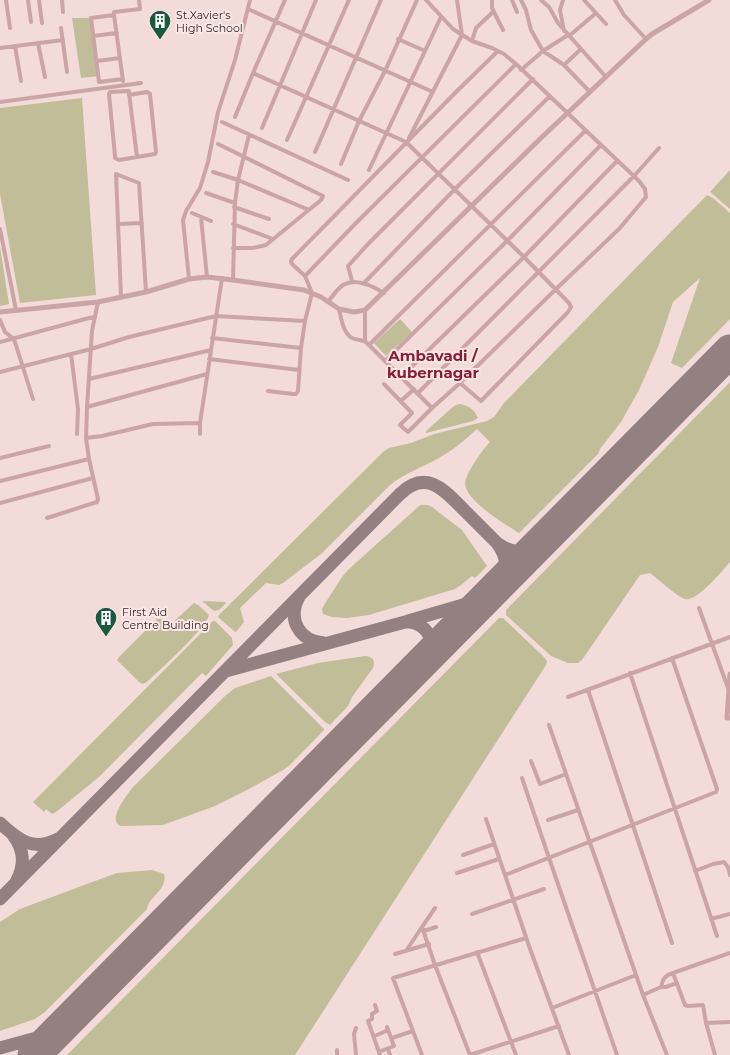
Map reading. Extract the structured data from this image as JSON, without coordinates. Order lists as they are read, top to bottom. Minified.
{"districts":["Ambavadi / kubernagar"],"places":{"building":["St.Xavier's High School","First Aid Centre Building"]}}
